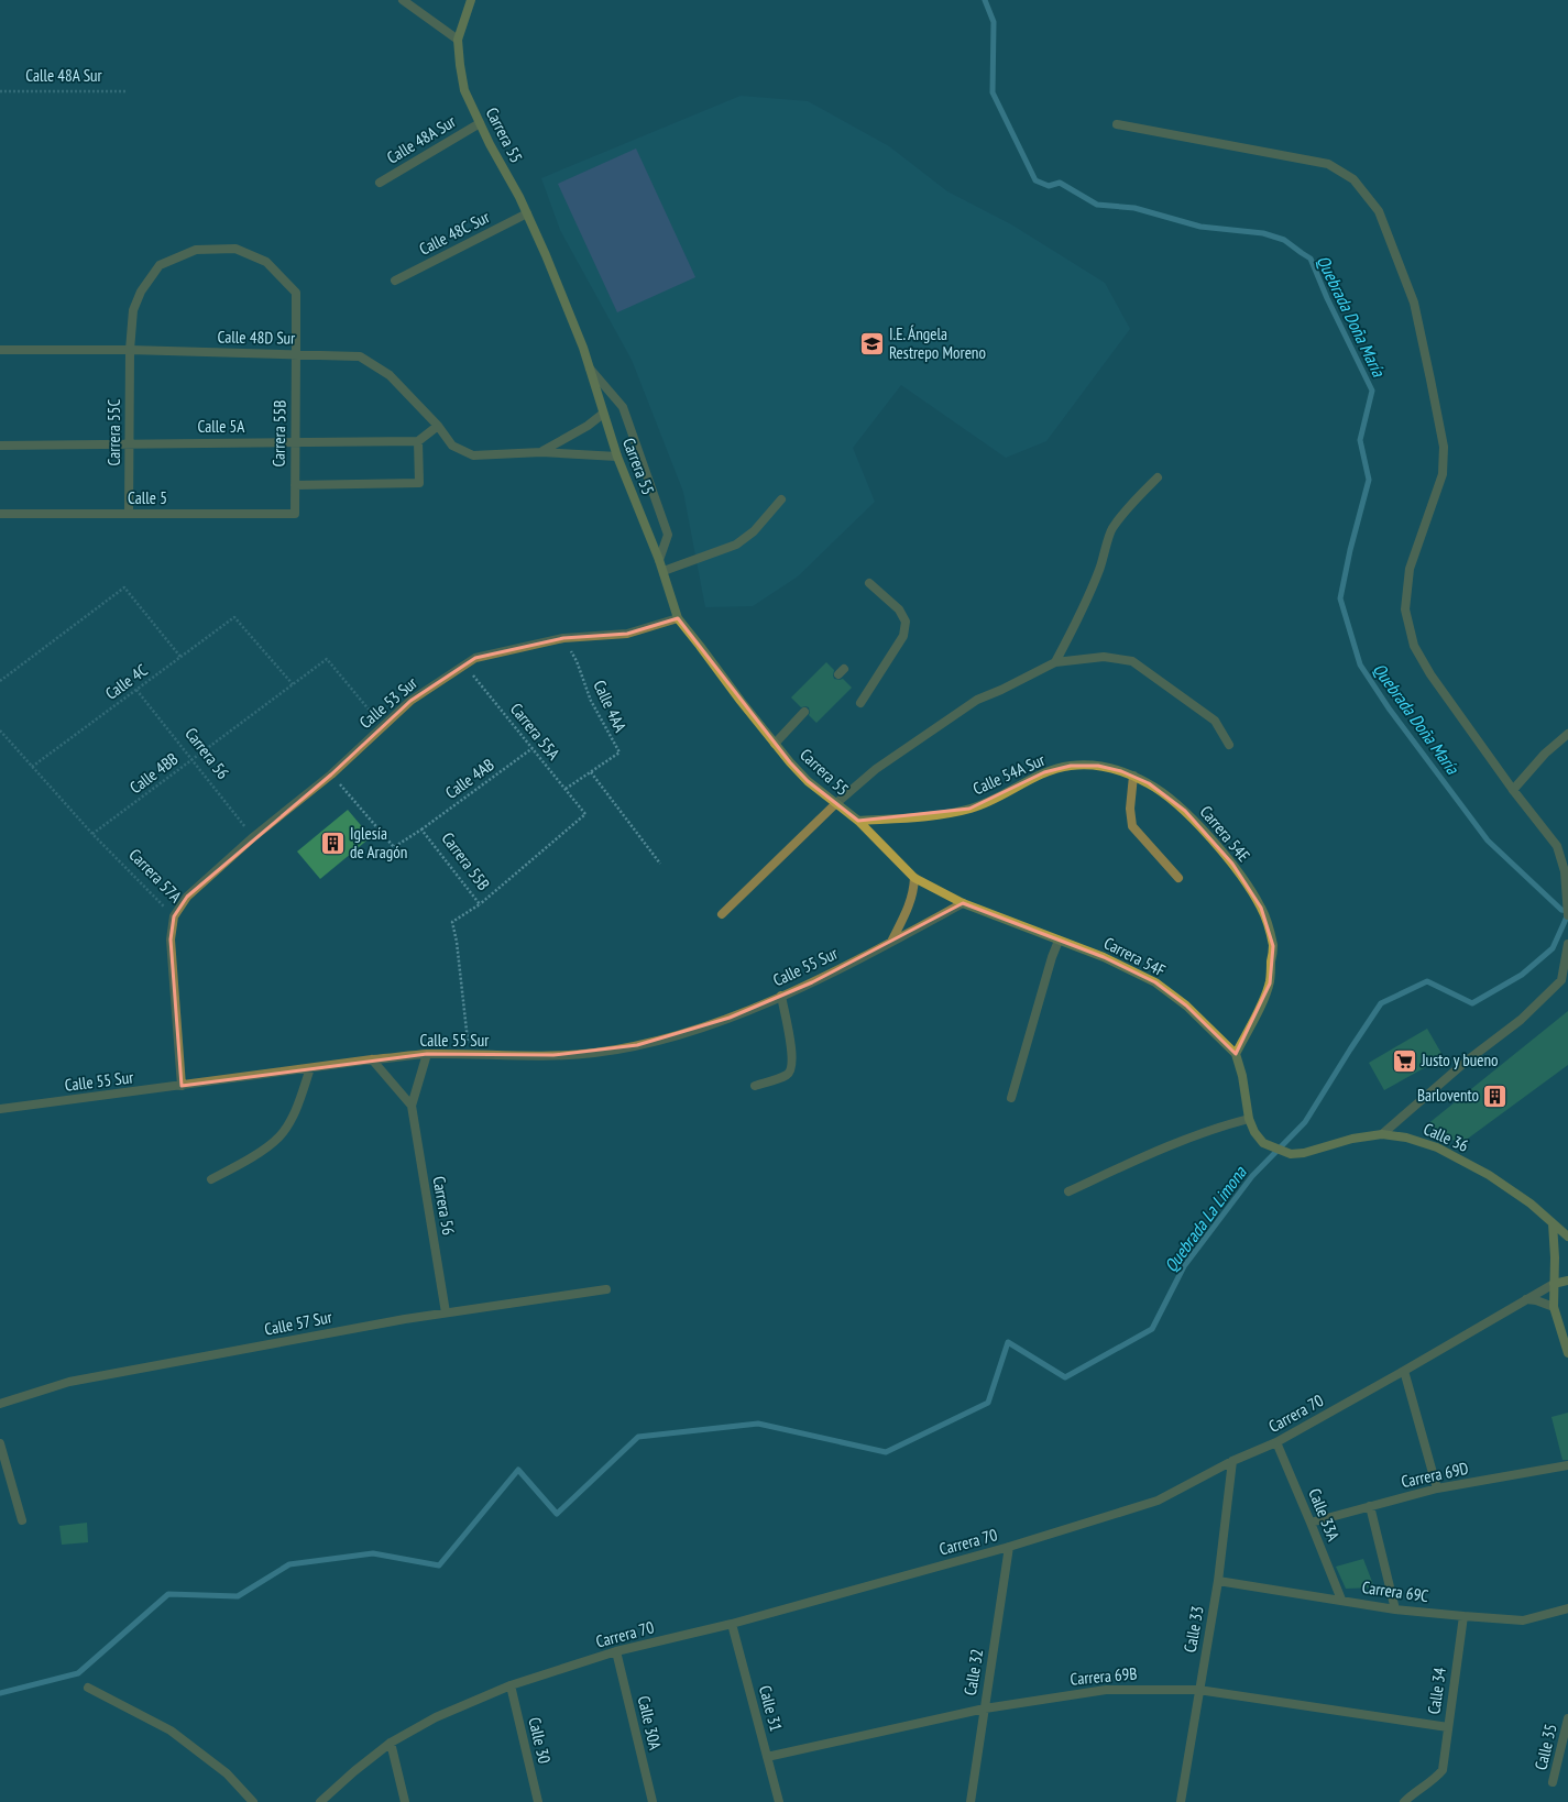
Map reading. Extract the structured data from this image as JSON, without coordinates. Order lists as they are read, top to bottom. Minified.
{"streets":{"main road":["Carrera 55","Calle 54A Sur","Carrera 54E","Carrera 54F","Calle 36"],"street":["Calle 48A Sur","Calle 48C Sur","Calle 48D Sur","Calle 5A","Carrera 55C","Carrera 55B","Calle 5","Calle 53 Sur","Carrera 56","Carrera 57A","Calle 55 Sur","Calle 57 Sur","Carrera 70","Carrera 69D","Calle 33A","Carrera 69C","Calle 33","Calle 32","Carrera 69B","Calle 34","Calle 31","Calle 30A","Calle 30","Calle 35"],"path":["Calle 4C","Calle 4AA","Carrera 55A","Calle 4BB","Calle 4AB"]},"crossings":[["Calle 48A Sur","Carrera 55"],["Carrera 55","Calle 48C Sur"],["Carrera 55","Calle 53 Sur"],["Carrera 55","Calle 54A Sur"],["Carrera 55","Carrera 54F"],["Calle 48D Sur","Carrera 55C"],["Calle 48D Sur","Carrera 55B"],["Calle 5A","Carrera 55C"],["Calle 5A","Carrera 55B"],["Carrera 55C","Calle 5"],["Carrera 55B","Calle 5"],["Carrera 55B","Calle 53 Sur"],["Carrera 55B","Carrera 55A"],["Carrera 55B","Calle 4AB"],["Carrera 55B","Calle 55 Sur"],["Calle 4C","Carrera 56"],["Calle 4C","Calle 4BB"],["Calle 4C","Carrera 57A"],["Calle 53 Sur","Calle 4AA"],["Calle 53 Sur","Carrera 55A"],["Calle 53 Sur","Carrera 56"],["Calle 53 Sur","Calle 4BB"],["Calle 53 Sur","Carrera 57A"],["Calle 4AA","Carrera 55A"],["Carrera 55A","Calle 4AB"],["Carrera 56","Calle 4BB"],["Carrera 56","Calle 55 Sur"],["Carrera 56","Calle 57 Sur"],["Calle 4BB","Carrera 57A"],["Calle 54A Sur","Carrera 54E"],["Carrera 54E","Carrera 54F"],["Carrera 57A","Calle 55 Sur"],["Carrera 54F","Calle 55 Sur"],["Carrera 70","Calle 33A"],["Carrera 70","Calle 33"],["Carrera 70","Calle 32"],["Carrera 70","Calle 31"],["Carrera 70","Calle 30A"],["Carrera 70","Calle 30"],["Carrera 69D","Calle 33A"],["Calle 33A","Carrera 69C"],["Carrera 69C","Calle 33"],["Carrera 69C","Calle 34"],["Calle 33","Carrera 69B"],["Calle 32","Carrera 69B"],["Carrera 69B","Calle 34"],["Carrera 69B","Calle 31"]],"water":["Quebrada Doña María","Quebrada La Limona"],"places":{"school or university":["I.E. Ángela Restrepo Moreno"],"building":["Iglesía de Aragón","Barlovento"],"supermarket":["Justo y bueno"]}}
